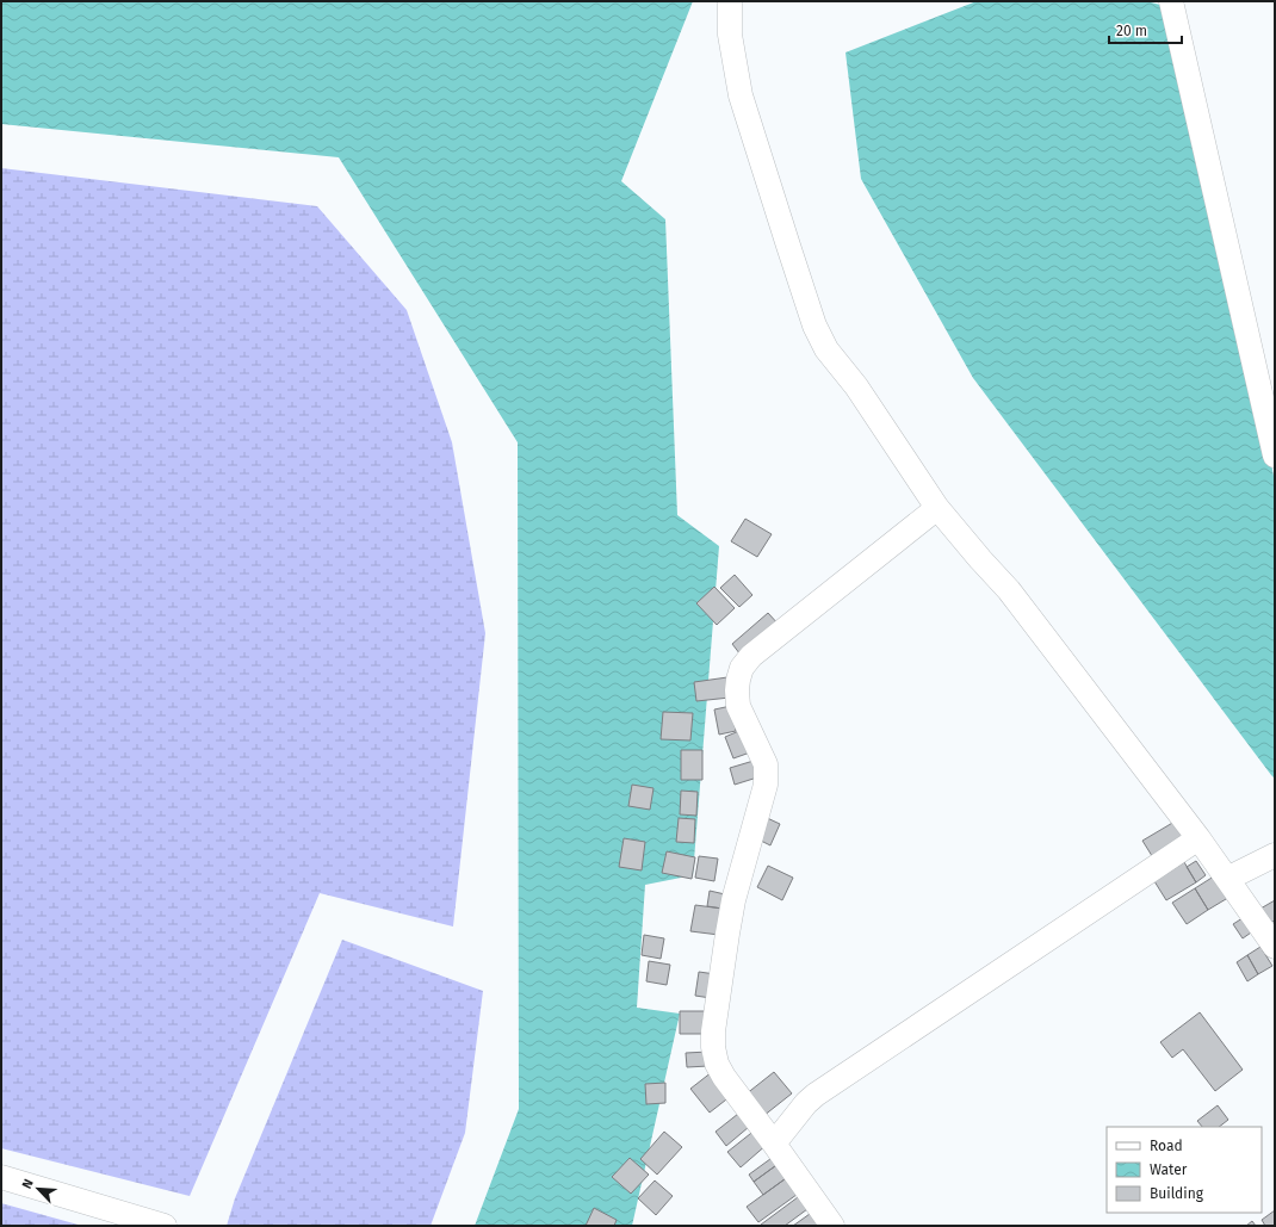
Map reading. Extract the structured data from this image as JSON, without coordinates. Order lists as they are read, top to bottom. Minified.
{"legend":["Road","Water","Building"],"scale_bar":"20 m","north":"top left"}
